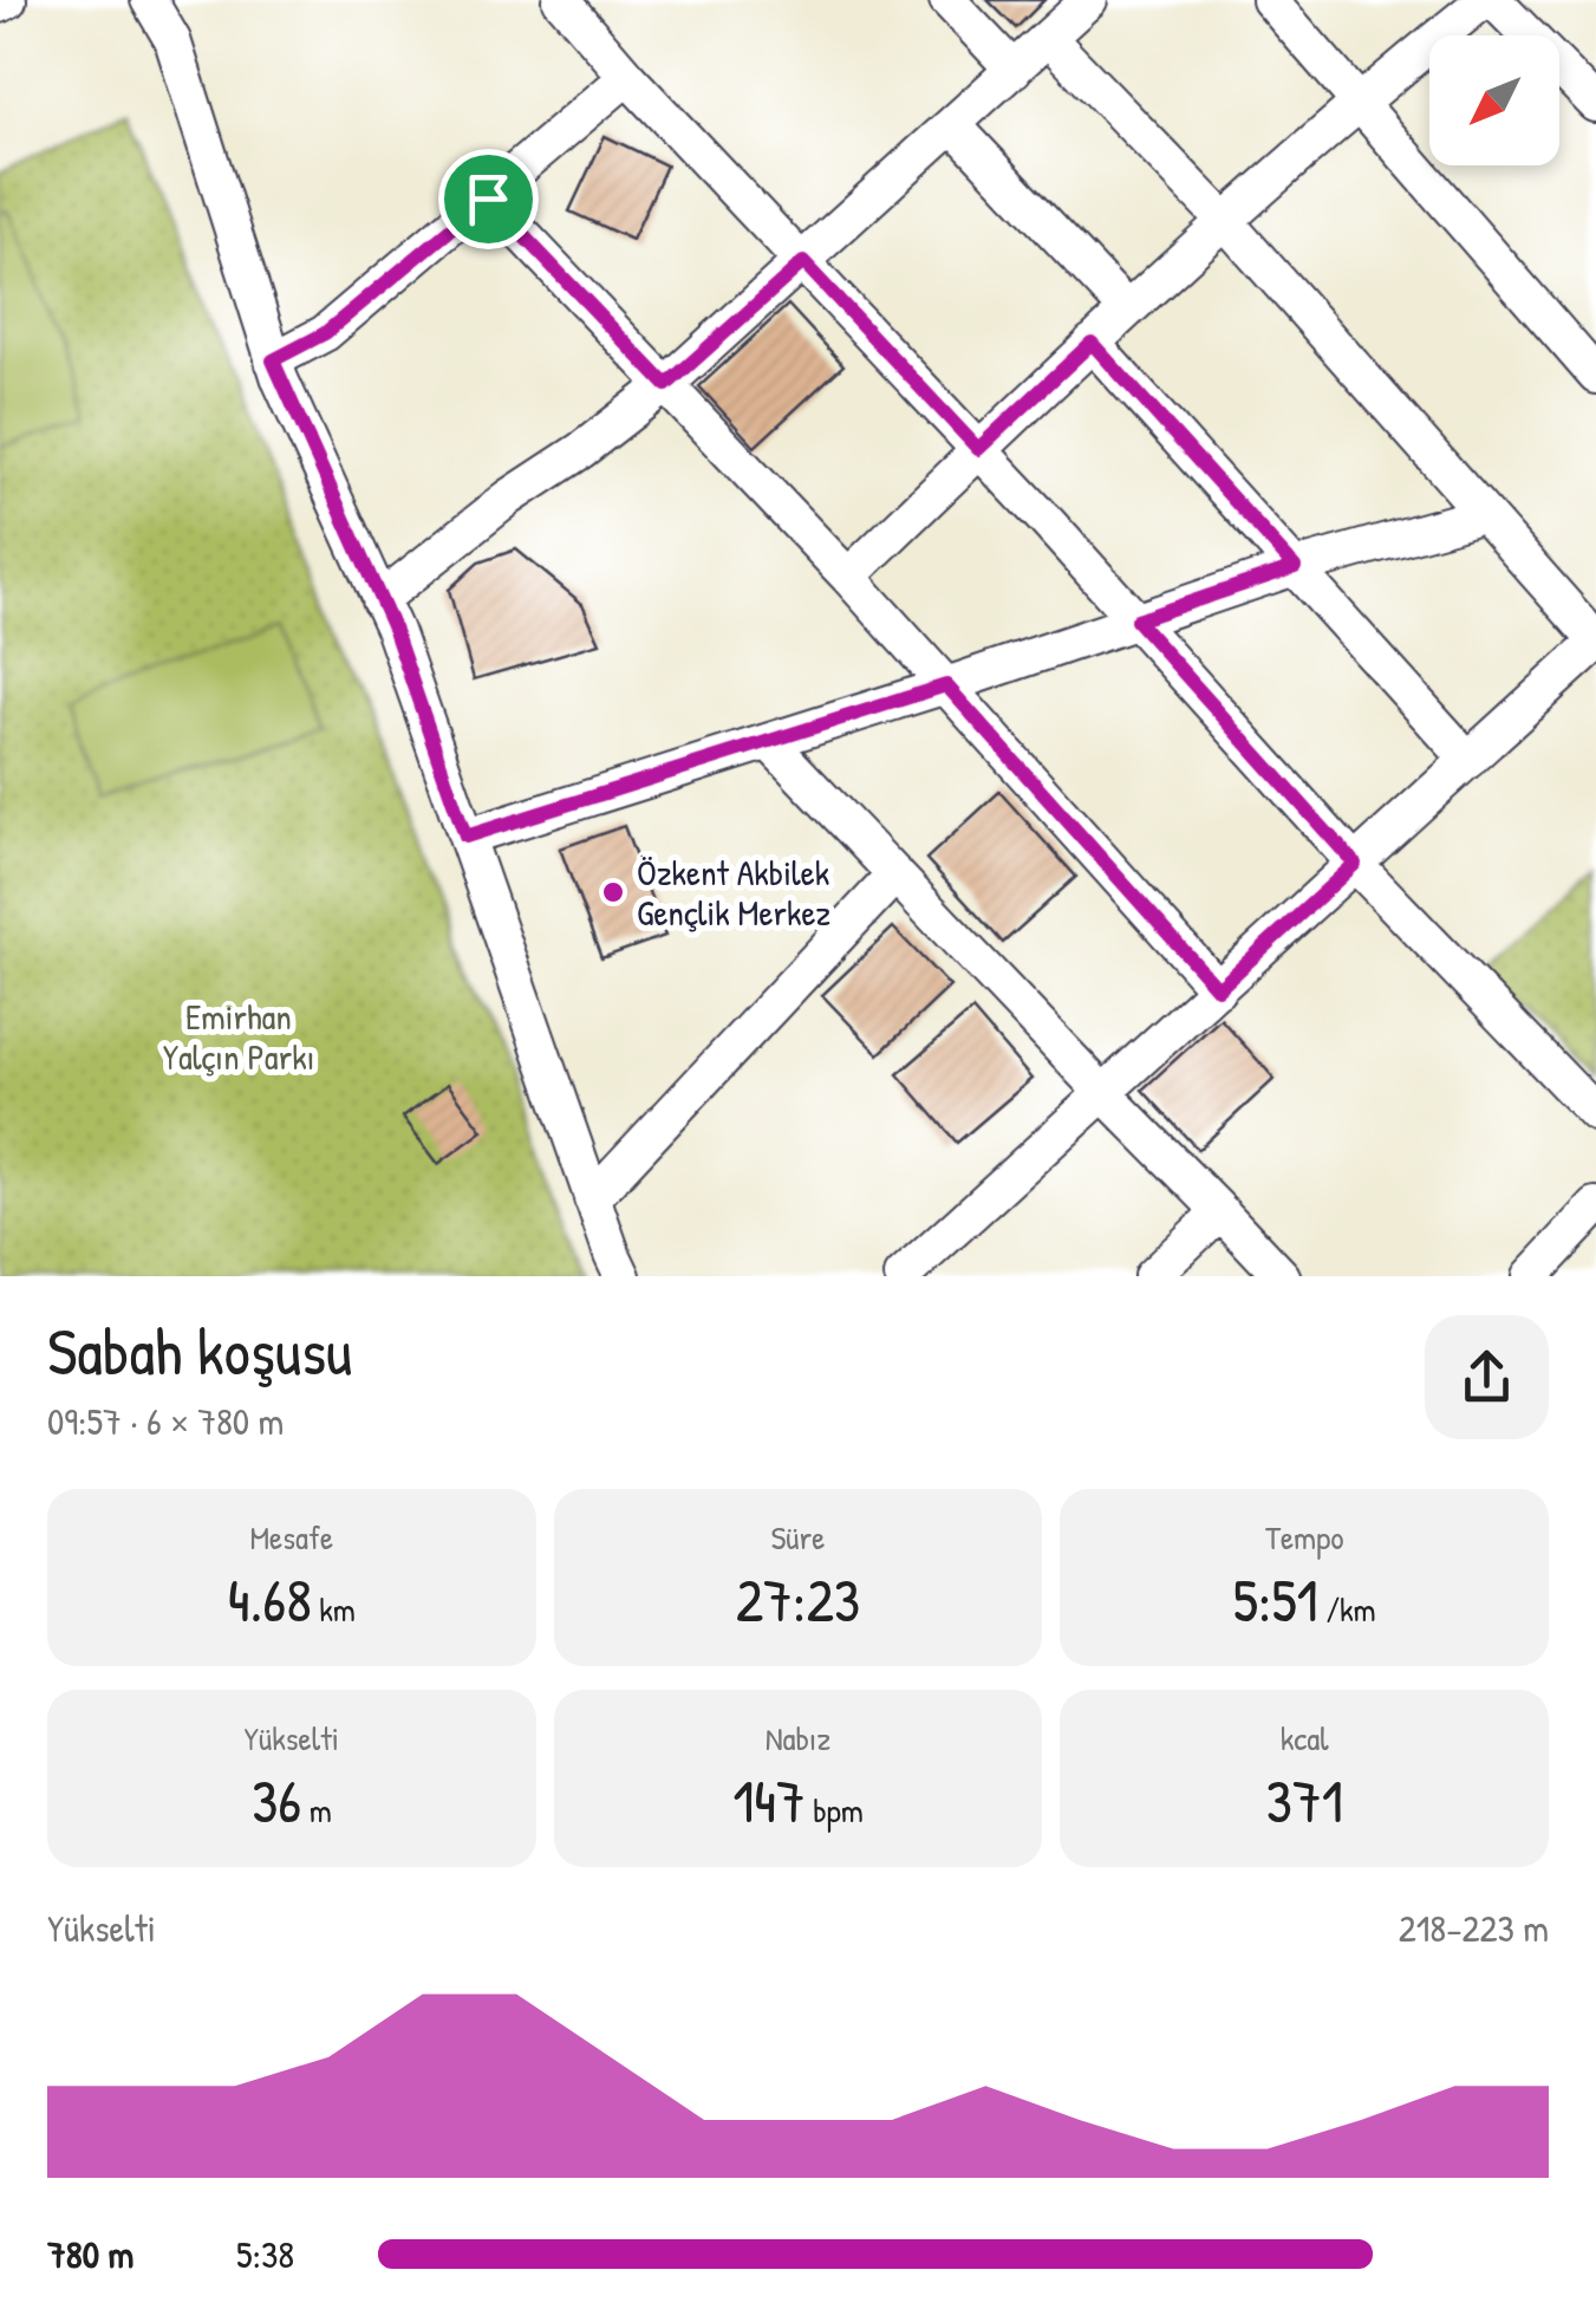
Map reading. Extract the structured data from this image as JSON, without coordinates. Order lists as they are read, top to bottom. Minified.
{"parks":["Emirhan Yalçın Parkı"],"places":["Özkent Akbilek Gençlik Merkez"],"north":"bottom left","page":{"heading":["Sabah koşusu","09:57 · 6 × 780 m"],"stats":[["Mesafe","4.68 km"],["Süre","27:23"],["Tempo","5:51 /km"],["Yükselti","36 m"],["Nabız","147 bpm"],["kcal","371"]],"chart":["Yükselti","218–223 m"],"list":[{"name":"780 m","note":"5:38"}]}}
